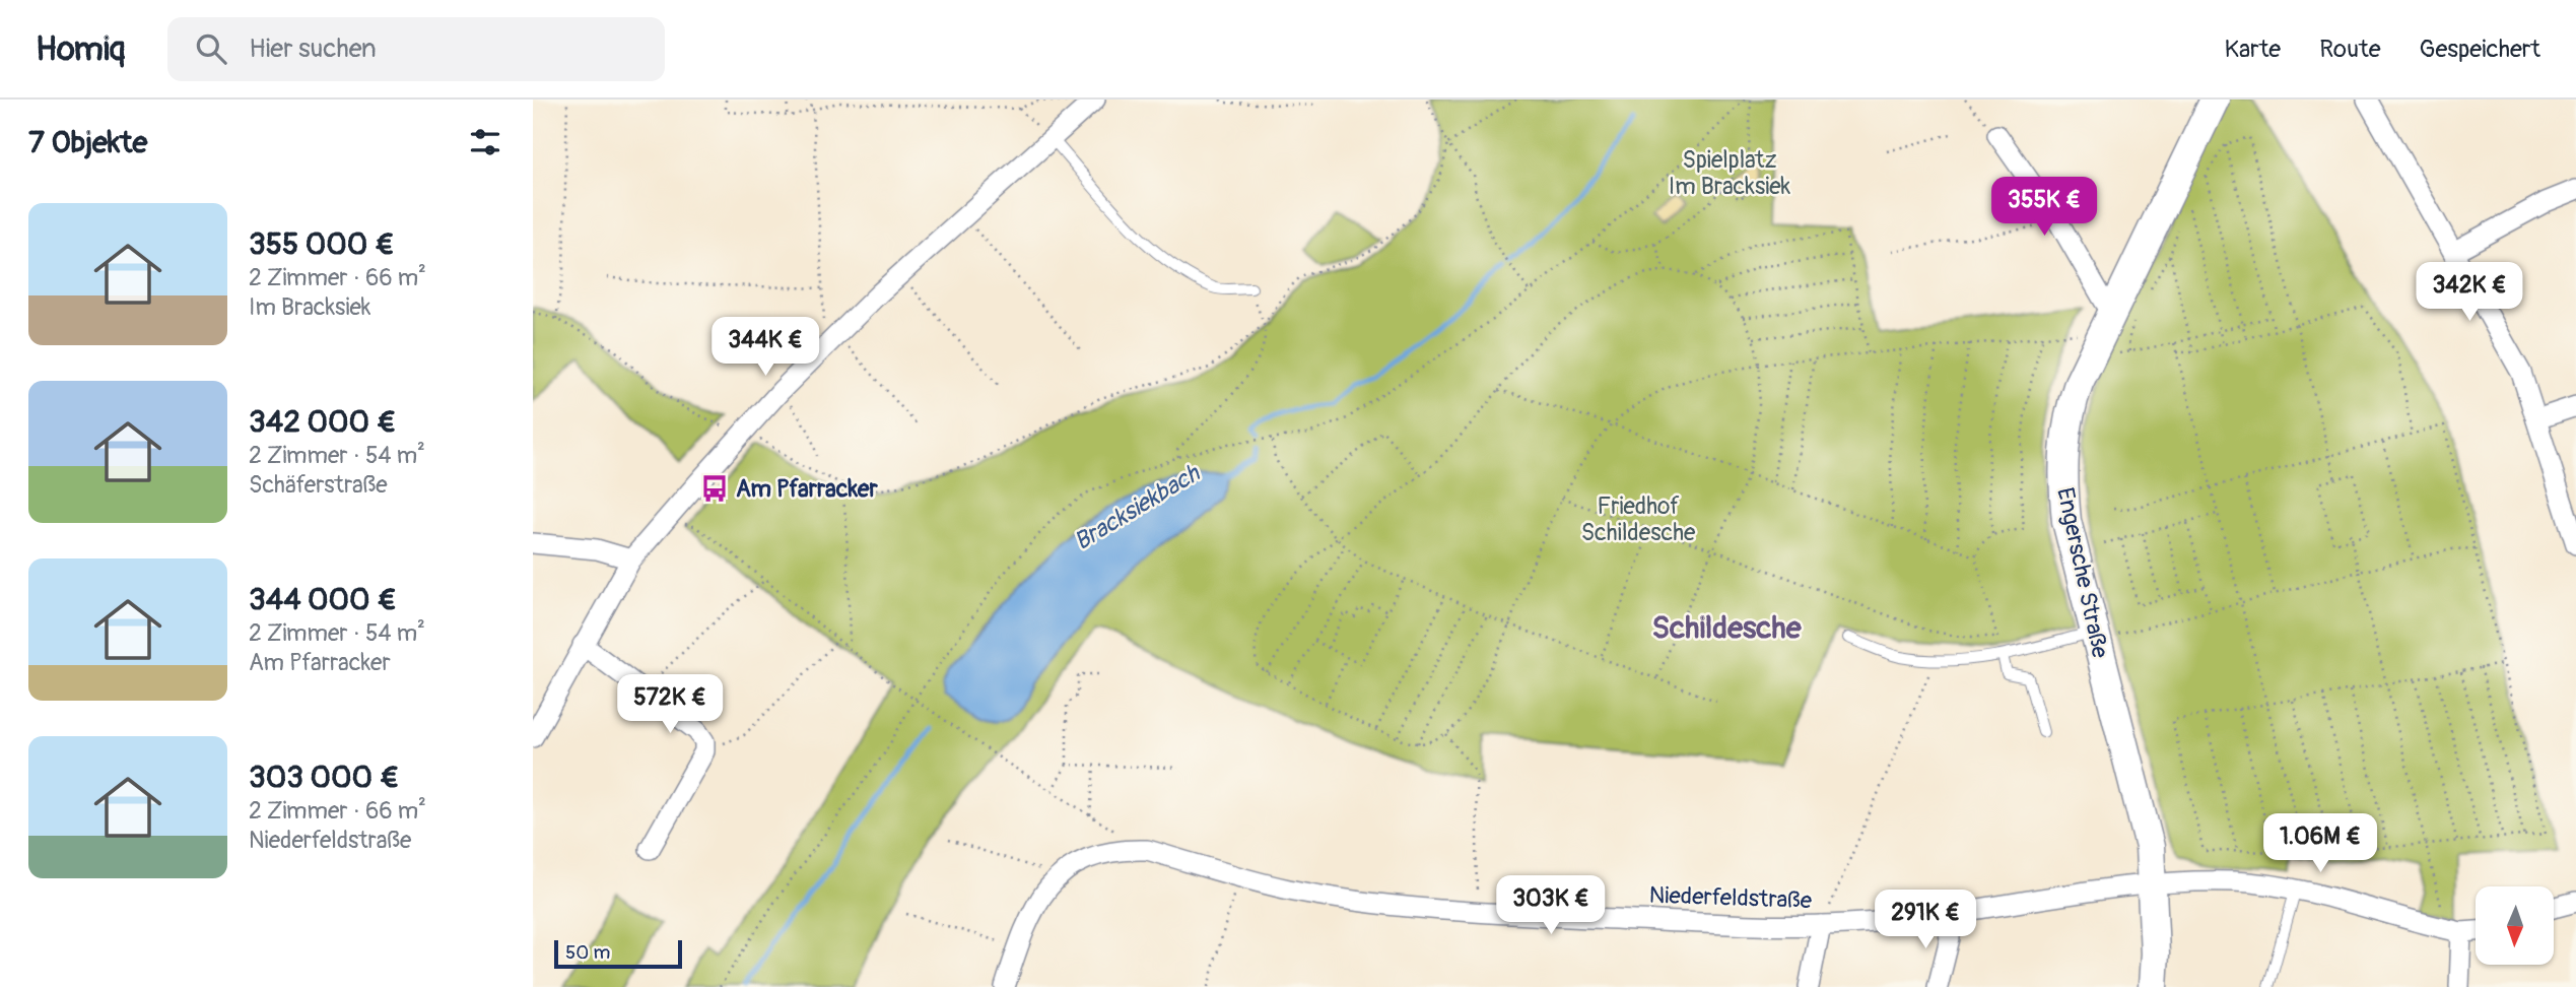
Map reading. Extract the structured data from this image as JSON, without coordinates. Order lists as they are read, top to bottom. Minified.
{"streets":{"main road":["Engersche Straße"],"street":["Niederfeldstraße"]},"crossings":[["Engersche Straße","Niederfeldstraße"]],"districts":["Schildesche"],"water":["Bracksiekbach"],"parks":["Spielplatz Im Bracksiek","Friedhof Schildesche"],"places":{"bus stop":["Am Pfarracker"]},"scale_bar":"50 m","north":"bottom","page":{"header":"Homiq","search":"Hier suchen","nav":["Karte","Route","Gespeichert"],"heading":"7 Objekte","price":["355K €","342K €","344K €","572K €","1.06M €","303K €","291K €"],"list":[{"name":"355 000 €","note":"2 Zimmer · 66 m² · Im Bracksiek"},{"name":"342 000 €","note":"2 Zimmer · 54 m² · Schäferstraße"},{"name":"344 000 €","note":"2 Zimmer · 54 m² · Am Pfarracker"},{"name":"303 000 €","note":"2 Zimmer · 66 m² · Niederfeldstraße"}],"scale":"50 m"}}
